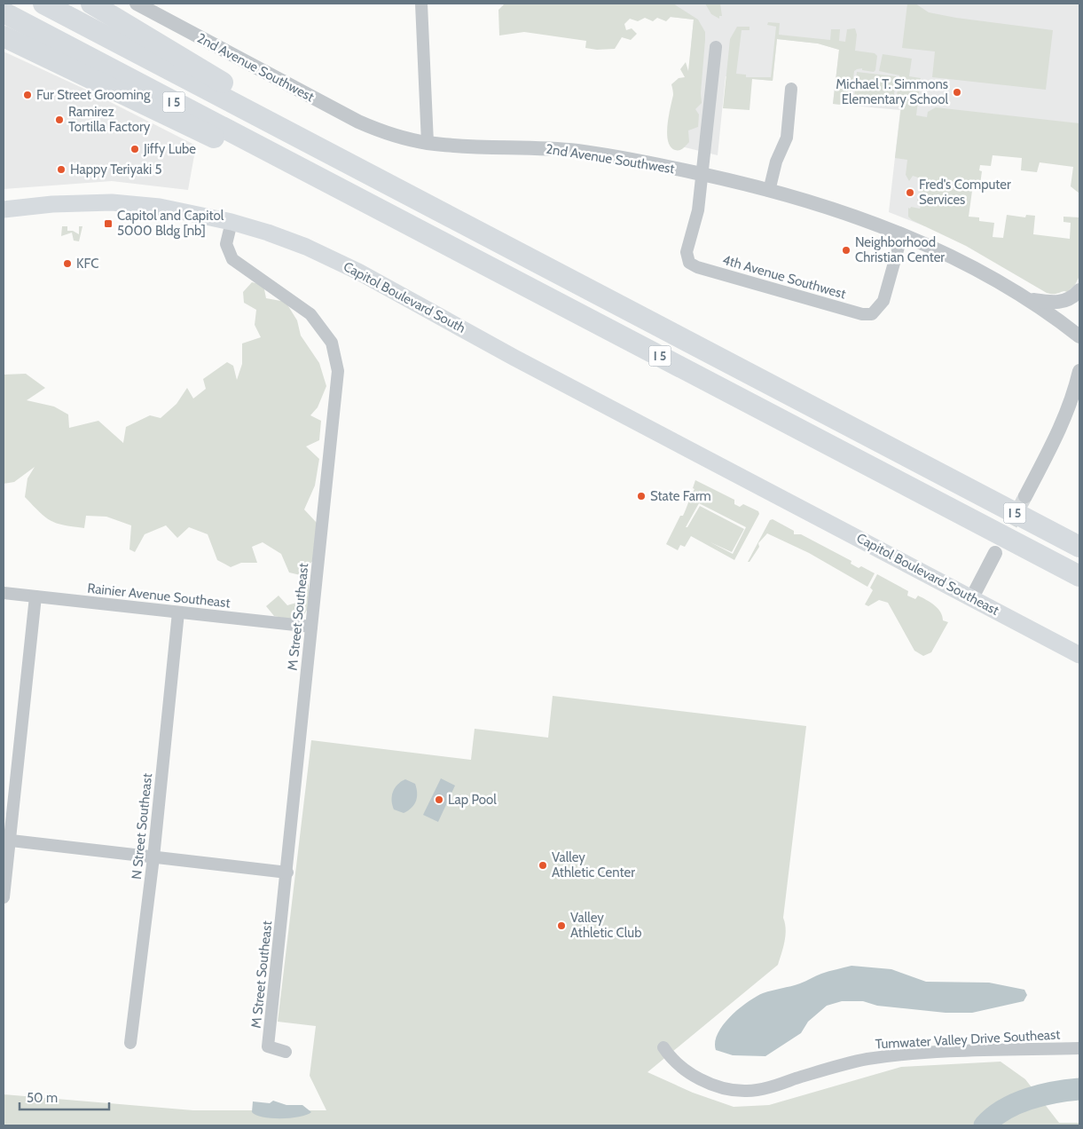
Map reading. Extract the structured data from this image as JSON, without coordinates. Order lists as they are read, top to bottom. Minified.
{"streets":{"highway":["I 5"],"main road":["Capitol Boulevard South","Capitol Boulevard Southeast"],"street":["2nd Avenue Southwest","4th Avenue Southwest","Rainier Avenue Southeast","M Street Southeast","N Street Southeast","Tumwater Valley Drive Southeast"]},"crossings":[["2nd Avenue Southwest","4th Avenue Southwest"],["Capitol Boulevard South","Capitol Boulevard Southeast"],["Capitol Boulevard South","M Street Southeast"],["Rainier Avenue Southeast","M Street Southeast"],["Rainier Avenue Southeast","N Street Southeast"]],"places":{"other":["Michael T. Simmons Elementary School","Fur Street Grooming","Ramirez Tortilla Factory","Jiffy Lube","Happy Teriyaki 5","Fred's Computer Services","Neighborhood Christian Center","KFC","State Farm","Lap Pool","Valley Athletic Center","Valley Athletic Club"],"transit":["Capitol and Capitol 5000 Bldg [nb]"]},"scale_bar":"50 m"}
